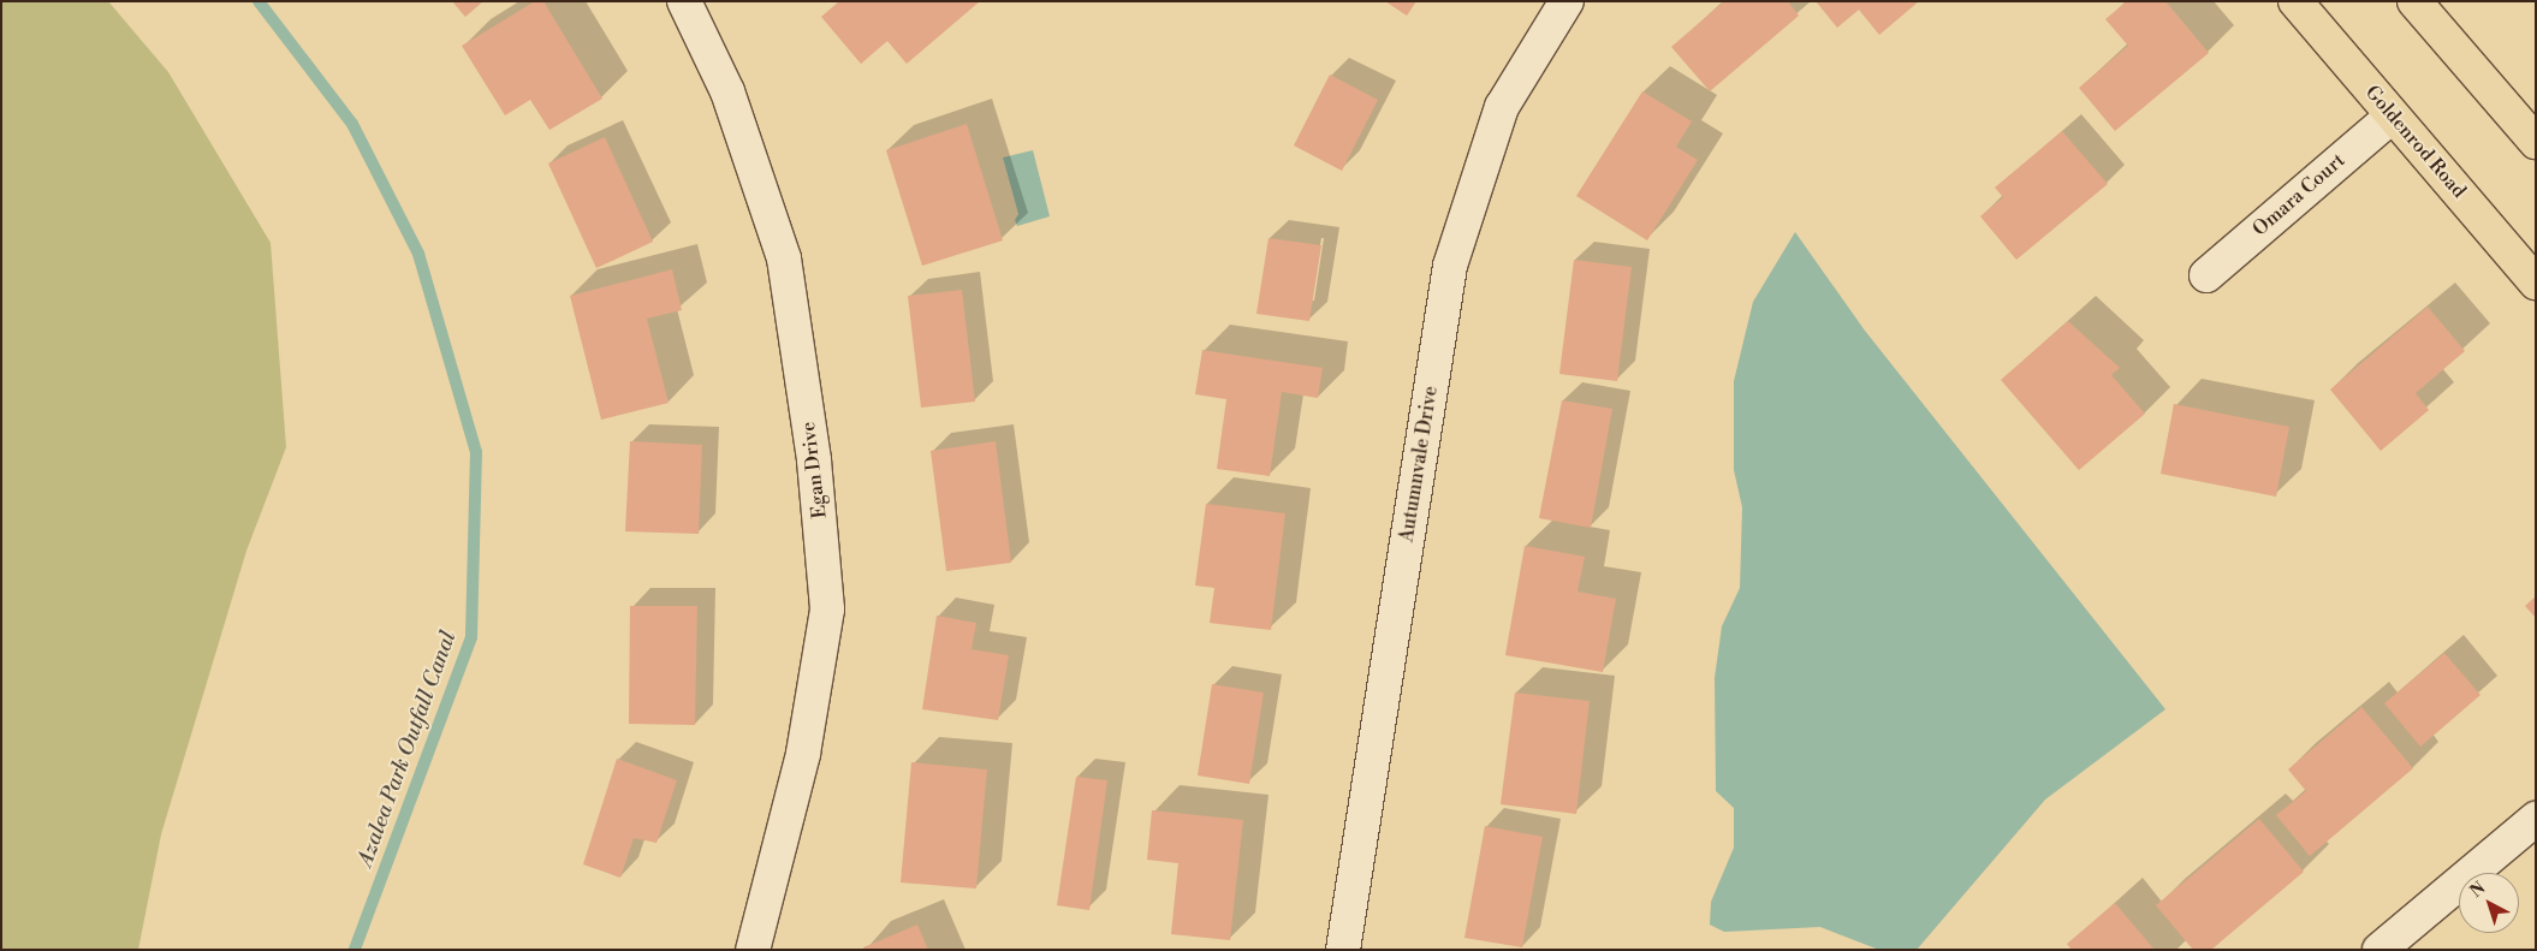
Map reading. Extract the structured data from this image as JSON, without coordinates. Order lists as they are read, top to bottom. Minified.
{"streets":{"main road":["Goldenrod Road"],"street":["Omara Court","Autumnvale Drive","Egan Drive"]},"crossings":[["Goldenrod Road","Omara Court"]],"water":["Azalea Park Outfall Canal"],"north":"top left"}
